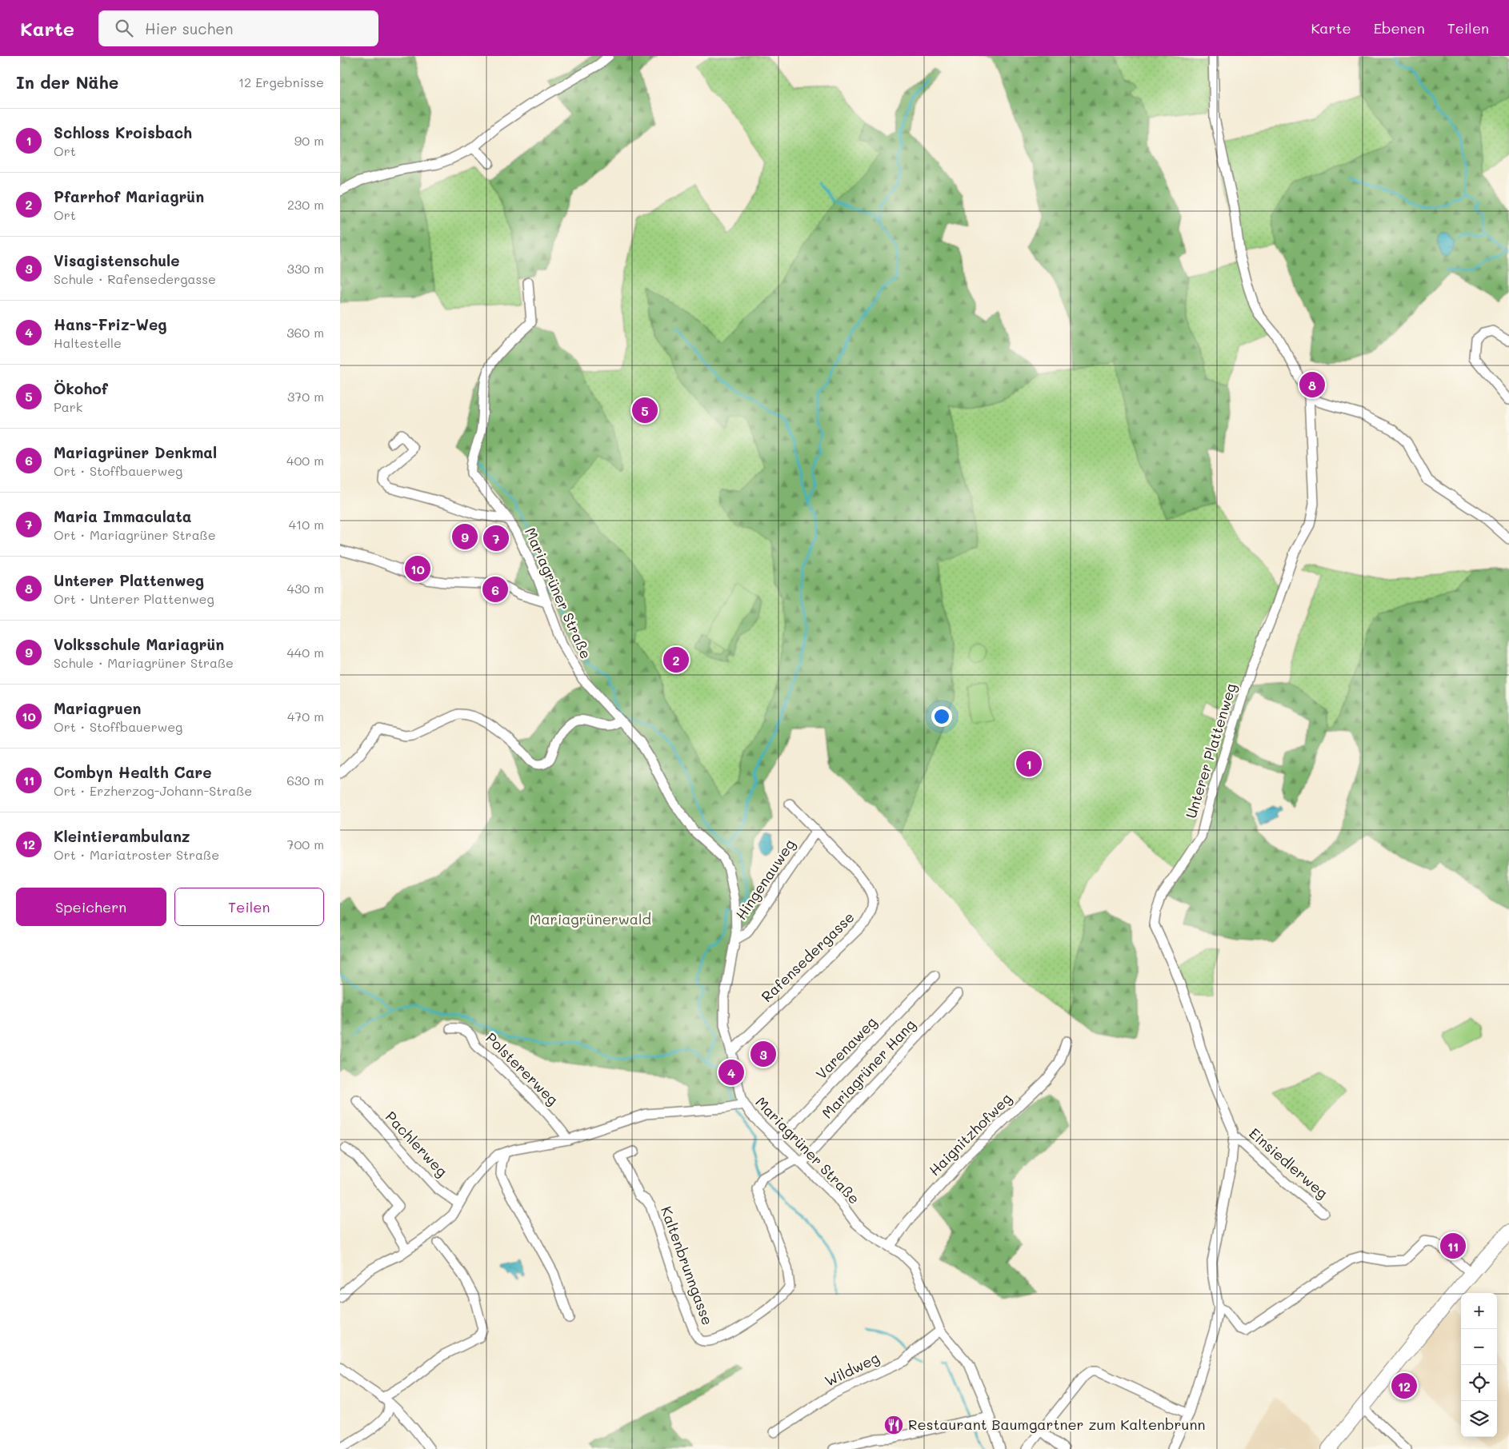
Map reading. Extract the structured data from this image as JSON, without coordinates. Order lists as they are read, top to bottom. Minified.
{"streets":{"street":["Mariagrüner Straße","Unterer Plattenweg","Hingenauweg","Rafensedergasse","Varenaweg","Polstererweg","Mariagrüner Hang","Haignitzhofweg","Pachlerweg","Einsiedlerweg","Kaltenbrunngasse","Wildweg"]},"crossings":[["Mariagrüner Straße","Hingenauweg"],["Mariagrüner Straße","Rafensedergasse"],["Mariagrüner Straße","Varenaweg"],["Mariagrüner Straße","Mariagrüner Hang"],["Mariagrüner Straße","Haignitzhofweg"],["Mariagrüner Straße","Kaltenbrunngasse"],["Mariagrüner Straße","Wildweg"],["Unterer Plattenweg","Einsiedlerweg"],["Hingenauweg","Rafensedergasse"],["Mariagrüner Hang","Kaltenbrunngasse"]],"parks":["Mariagrünerwald"],"places":{"restaurant":["Restaurant Baumgartner zum Kaltenbrunn"]},"page":{"header":"Karte","search":"Hier suchen","nav":["Karte","Ebenen","Teilen"],"heading":["In der Nähe","12 Ergebnisse"],"list":[{"mark":"1","name":"Schloss Kroisbach","note":"Ort","value":"90 m"},{"mark":"2","name":"Pfarrhof Mariagrün","note":"Ort","value":"230 m"},{"mark":"3","name":"Visagistenschule","note":"Schule · Rafensedergasse","value":"330 m"},{"mark":"4","name":"Hans-Friz-Weg","note":"Haltestelle","value":"360 m"},{"mark":"5","name":"Ökohof","note":"Park","value":"370 m"},{"mark":"6","name":"Mariagrüner Denkmal","note":"Ort · Stoffbauerweg","value":"400 m"},{"mark":"7","name":"Maria Immaculata","note":"Ort · Mariagrüner Straße","value":"410 m"},{"mark":"8","name":"Unterer Plattenweg","note":"Ort · Unterer Plattenweg","value":"430 m"},{"mark":"9","name":"Volksschule Mariagrün","note":"Schule · Mariagrüner Straße","value":"440 m"},{"mark":"10","name":"Mariagruen","note":"Ort · Stoffbauerweg","value":"470 m"},{"mark":"11","name":"Combyn Health Care","note":"Ort · Erzherzog-Johann-Straße","value":"630 m"},{"mark":"12","name":"Kleintierambulanz","note":"Ort · Mariatroster Straße","value":"700 m"}],"pins":["8","5","9","7","10","6","2","1","3","4","11","12"],"buttons":["Speichern","Teilen"],"map_buttons":["+","−"]}}
